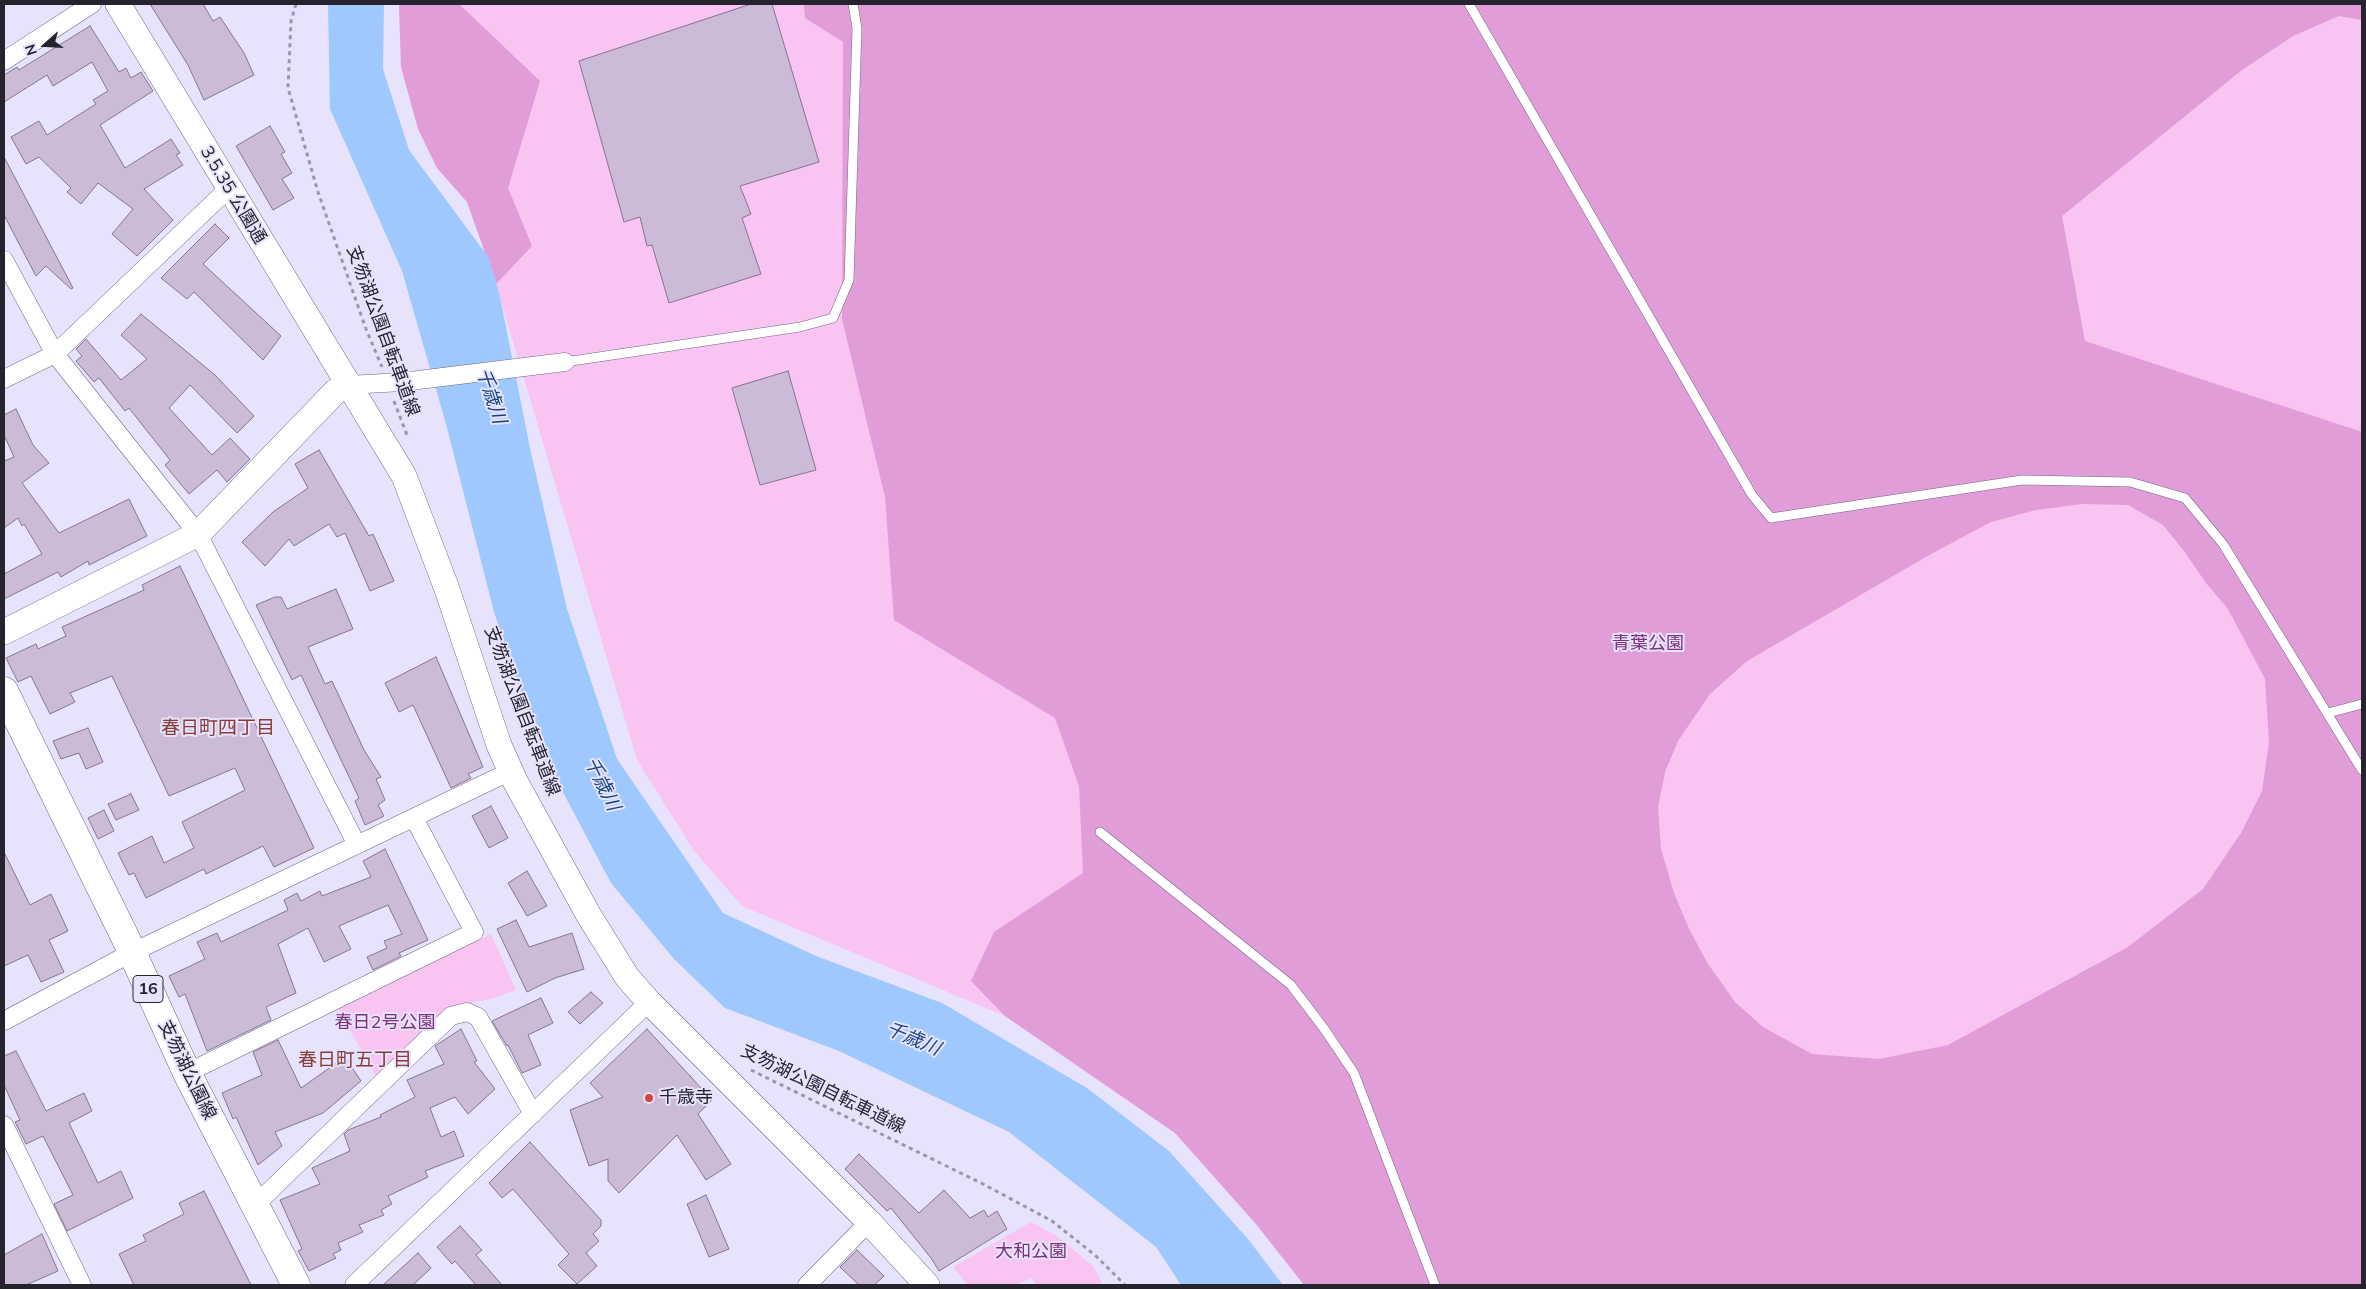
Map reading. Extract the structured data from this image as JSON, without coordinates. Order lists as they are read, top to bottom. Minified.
{"streets":{"main road":["16","支笏湖公園線"],"street":["3.5.35 公園通"],"path":["支笏湖公園自転車道線"]},"districts":["春日町四丁目","春日町五丁目"],"water":["千歳川"],"parks":["青葉公園","春日2号公園","大和公園"],"places":["千歳寺"],"north":"left"}
